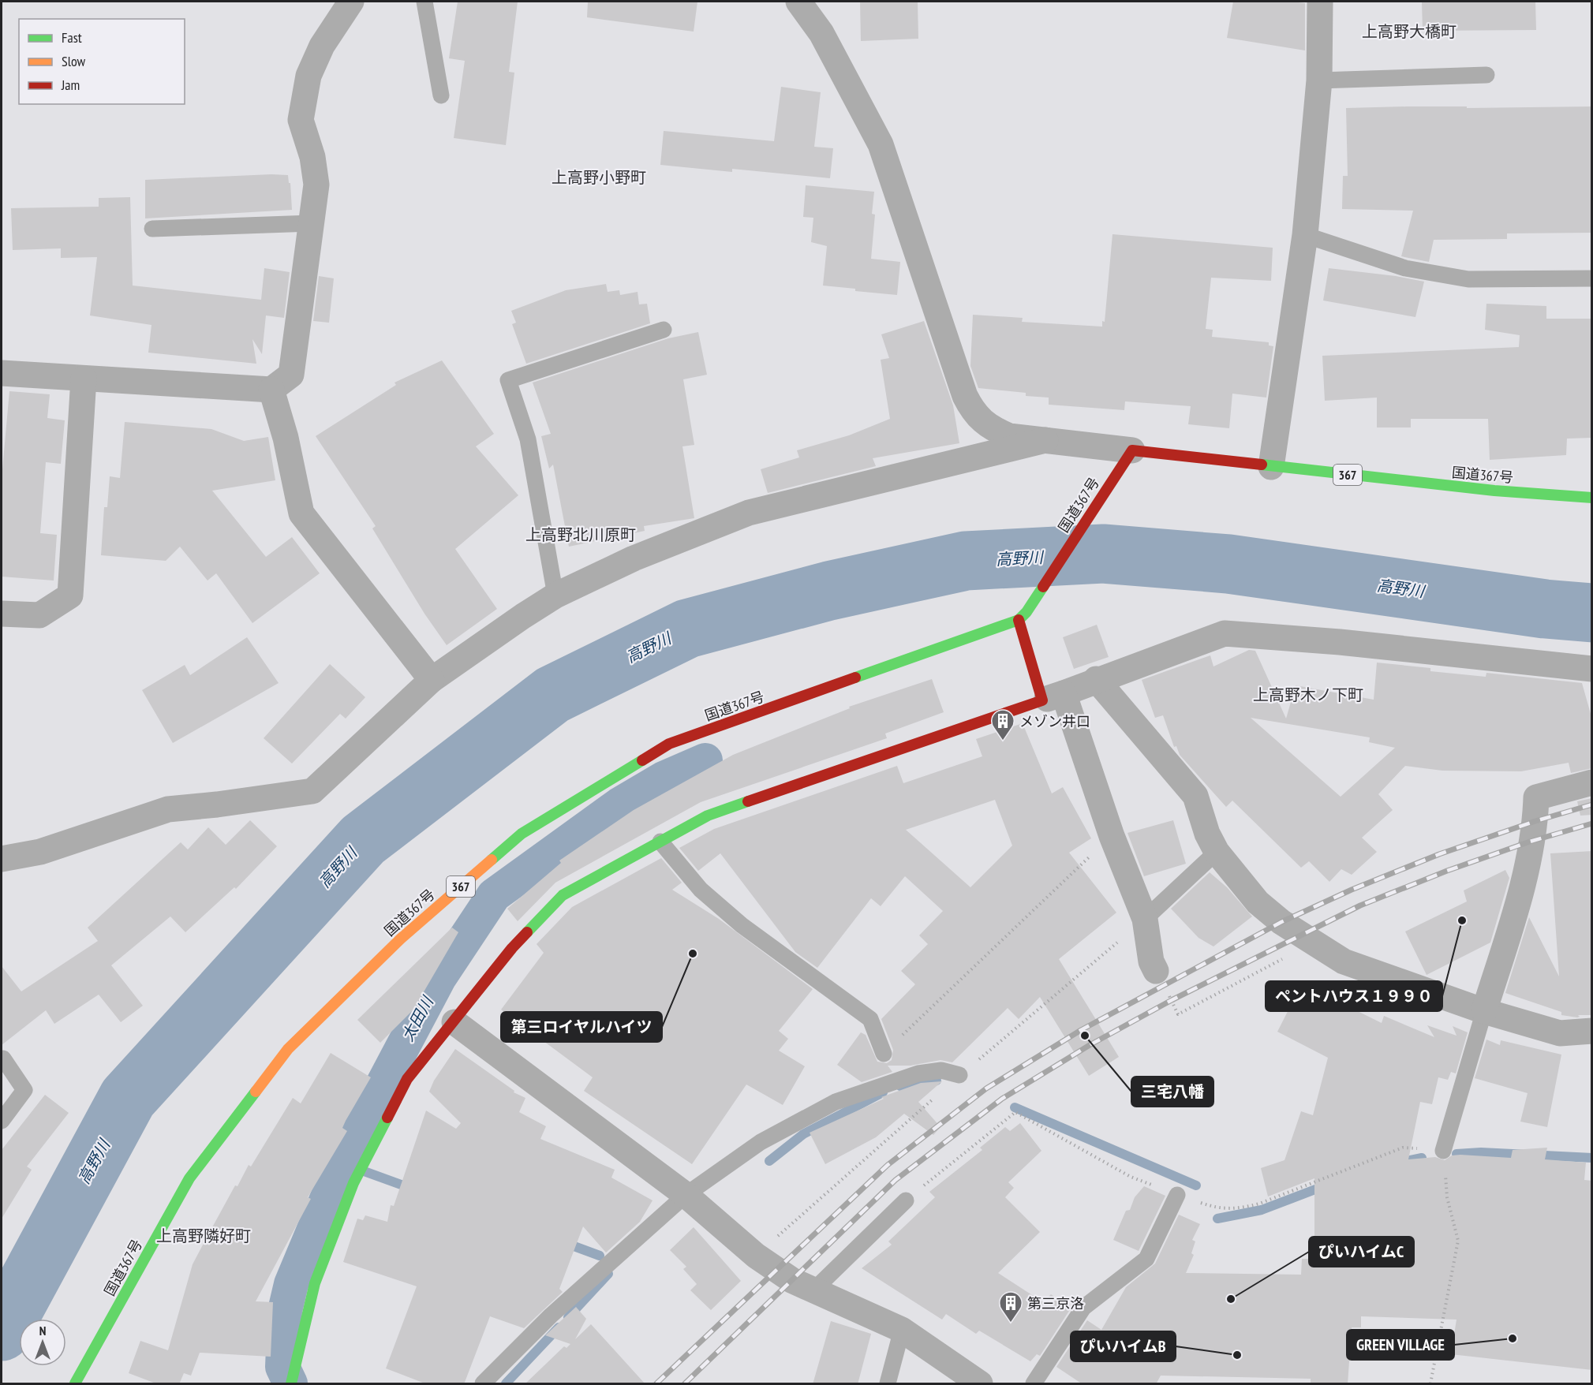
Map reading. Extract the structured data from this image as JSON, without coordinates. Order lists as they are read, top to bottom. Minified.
{"streets":{"main road":["367","国道367号"]},"districts":["上高野大橋町","上高野小野町","上高野北川原町","上高野木ノ下町","上高野隣好町"],"water":["高野川","太田川"],"places":{"building":["メゾン井口","第三京洛"],"other":["ペントハウス１９９０","第三ロイヤルハイツ","三宅八幡","ぴいハイムC","GREEN VILLAGE","ぴいハイムB"]},"legend":["Fast","Slow","Jam"],"north":"top"}
